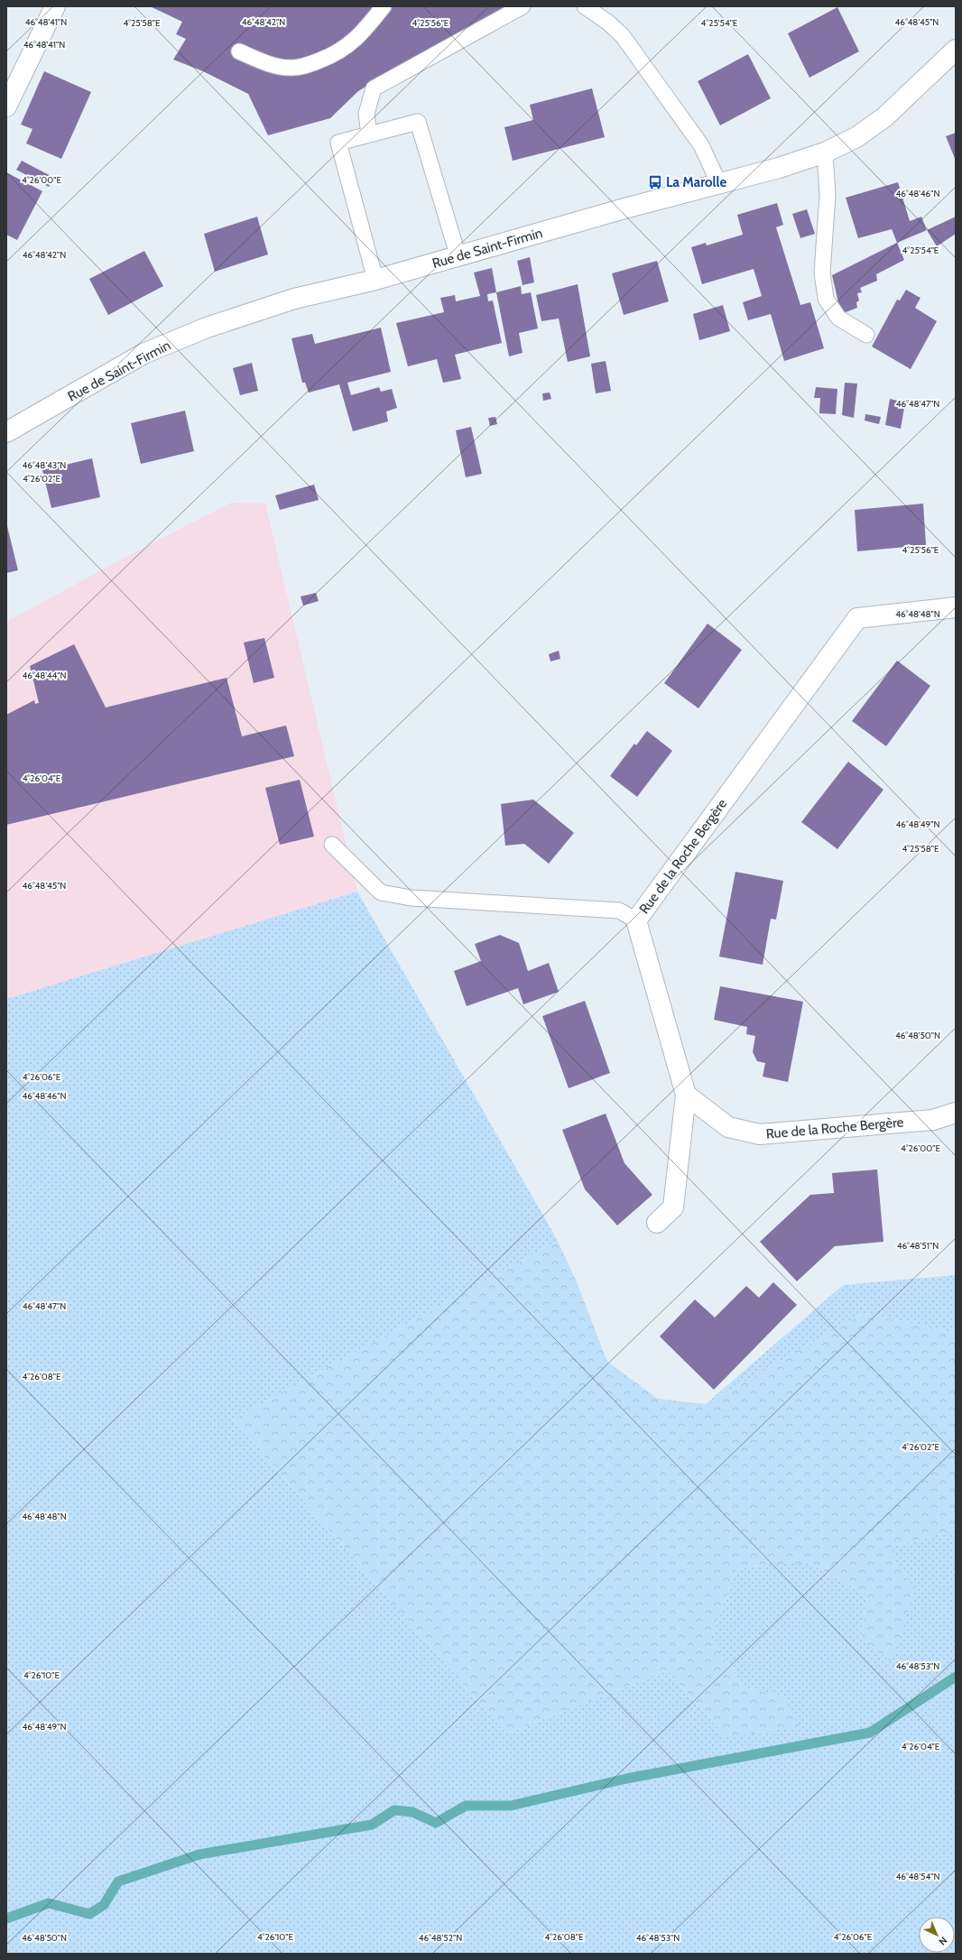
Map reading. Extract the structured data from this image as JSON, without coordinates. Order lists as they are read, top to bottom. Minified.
{"streets":{"street":["Rue de Saint-Firmin","Rue de la Roche Bergère"]},"places":{"bus stop":["La Marolle"]},"north":"bottom right","coordinates":["46°48'41\"N","46°48'42\"N","46°48'45\"N","4°25'58\"E","4°25'56\"E","4°25'54\"E","4°26'00\"E","46°48'46\"N","46°48'47\"N","46°48'43\"N","4°26'02\"E","46°48'48\"N","46°48'44\"N","4°26'04\"E","46°48'49\"N","46°48'50\"N","4°26'06\"E","46°48'51\"N","4°26'08\"E","46°48'53\"N","4°26'10\"E","46°48'54\"N","46°48'52\"N"]}
